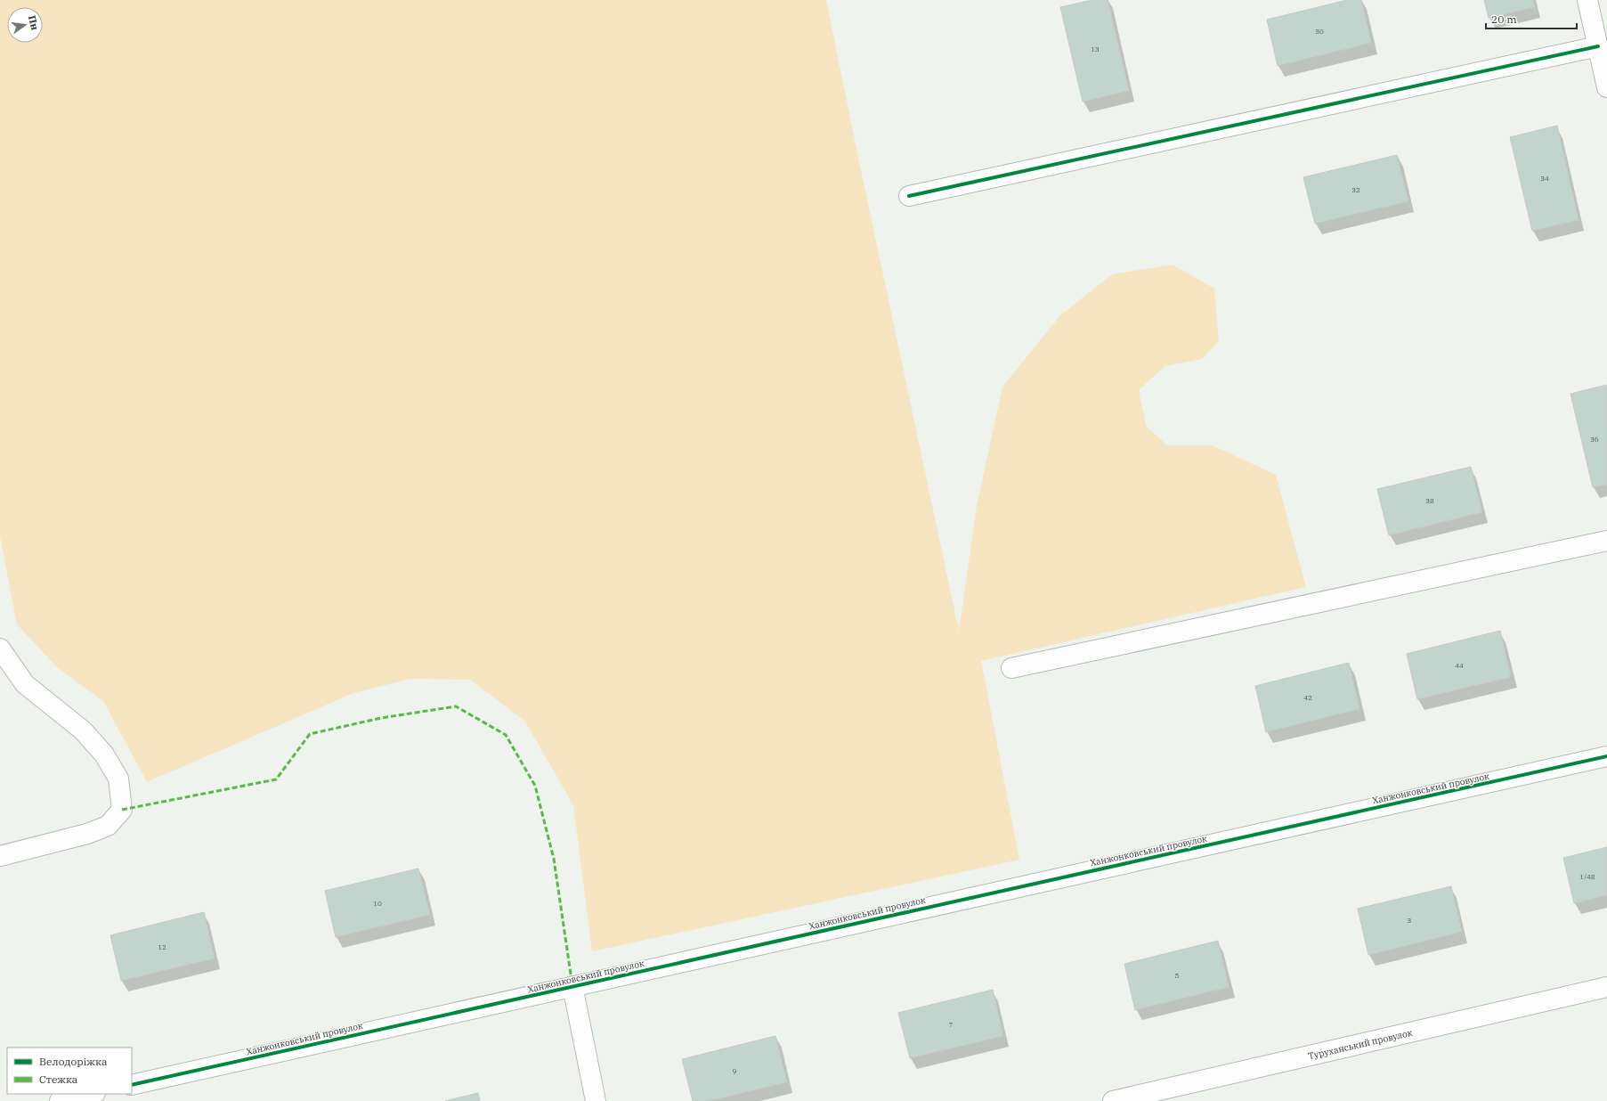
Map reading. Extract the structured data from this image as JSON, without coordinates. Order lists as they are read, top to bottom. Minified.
{"streets":{"street":["Ханжонковський провулок","Туруханський провулок"]},"house_numbers":["30","13","34","32","36","38","44","42","1/48","10","3","12","5","7","9"],"legend":["Велодоріжка","Стежка"],"scale_bar":"20 m","north":"right"}
